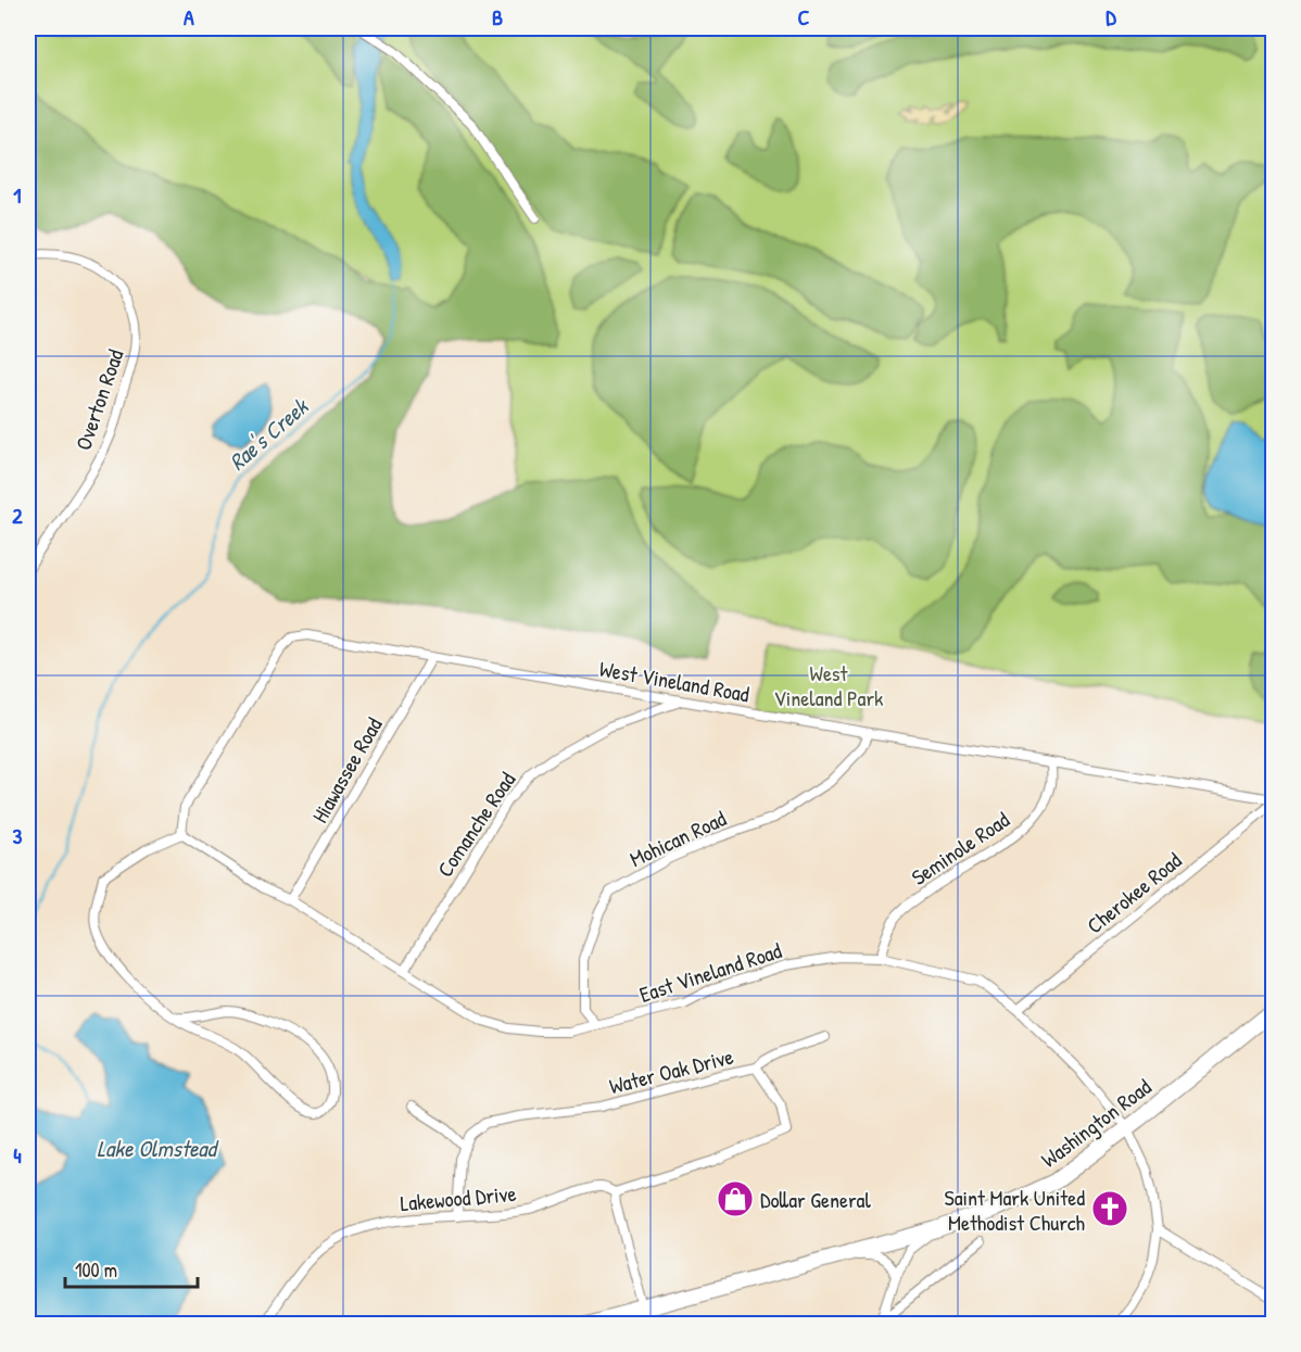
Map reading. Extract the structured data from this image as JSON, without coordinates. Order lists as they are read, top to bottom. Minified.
{"streets":{"main road":["Washington Road"],"street":["Overton Road","West Vineland Road","Hiawassee Road","Comanche Road","Mohican Road","Seminole Road","Cherokee Road","East Vineland Road","Water Oak Drive","Lakewood Drive"]},"crossings":[["West Vineland Road","Hiawassee Road"],["West Vineland Road","Comanche Road"],["West Vineland Road","Mohican Road"],["West Vineland Road","Seminole Road"],["West Vineland Road","Cherokee Road"],["West Vineland Road","East Vineland Road"],["Hiawassee Road","East Vineland Road"],["Comanche Road","East Vineland Road"],["Mohican Road","East Vineland Road"],["Seminole Road","East Vineland Road"],["Cherokee Road","East Vineland Road"],["East Vineland Road","Washington Road"],["Water Oak Drive","Lakewood Drive"]],"water":["Rae's Creek","Lake Olmstead"],"parks":["West Vineland Park"],"places":{"shop":["Dollar General"],"church":["Saint Mark United Methodist Church"]},"scale_bar":"100 m","grid":{"columns":["A","B","C","D"],"rows":["1","2","3","4"]}}
